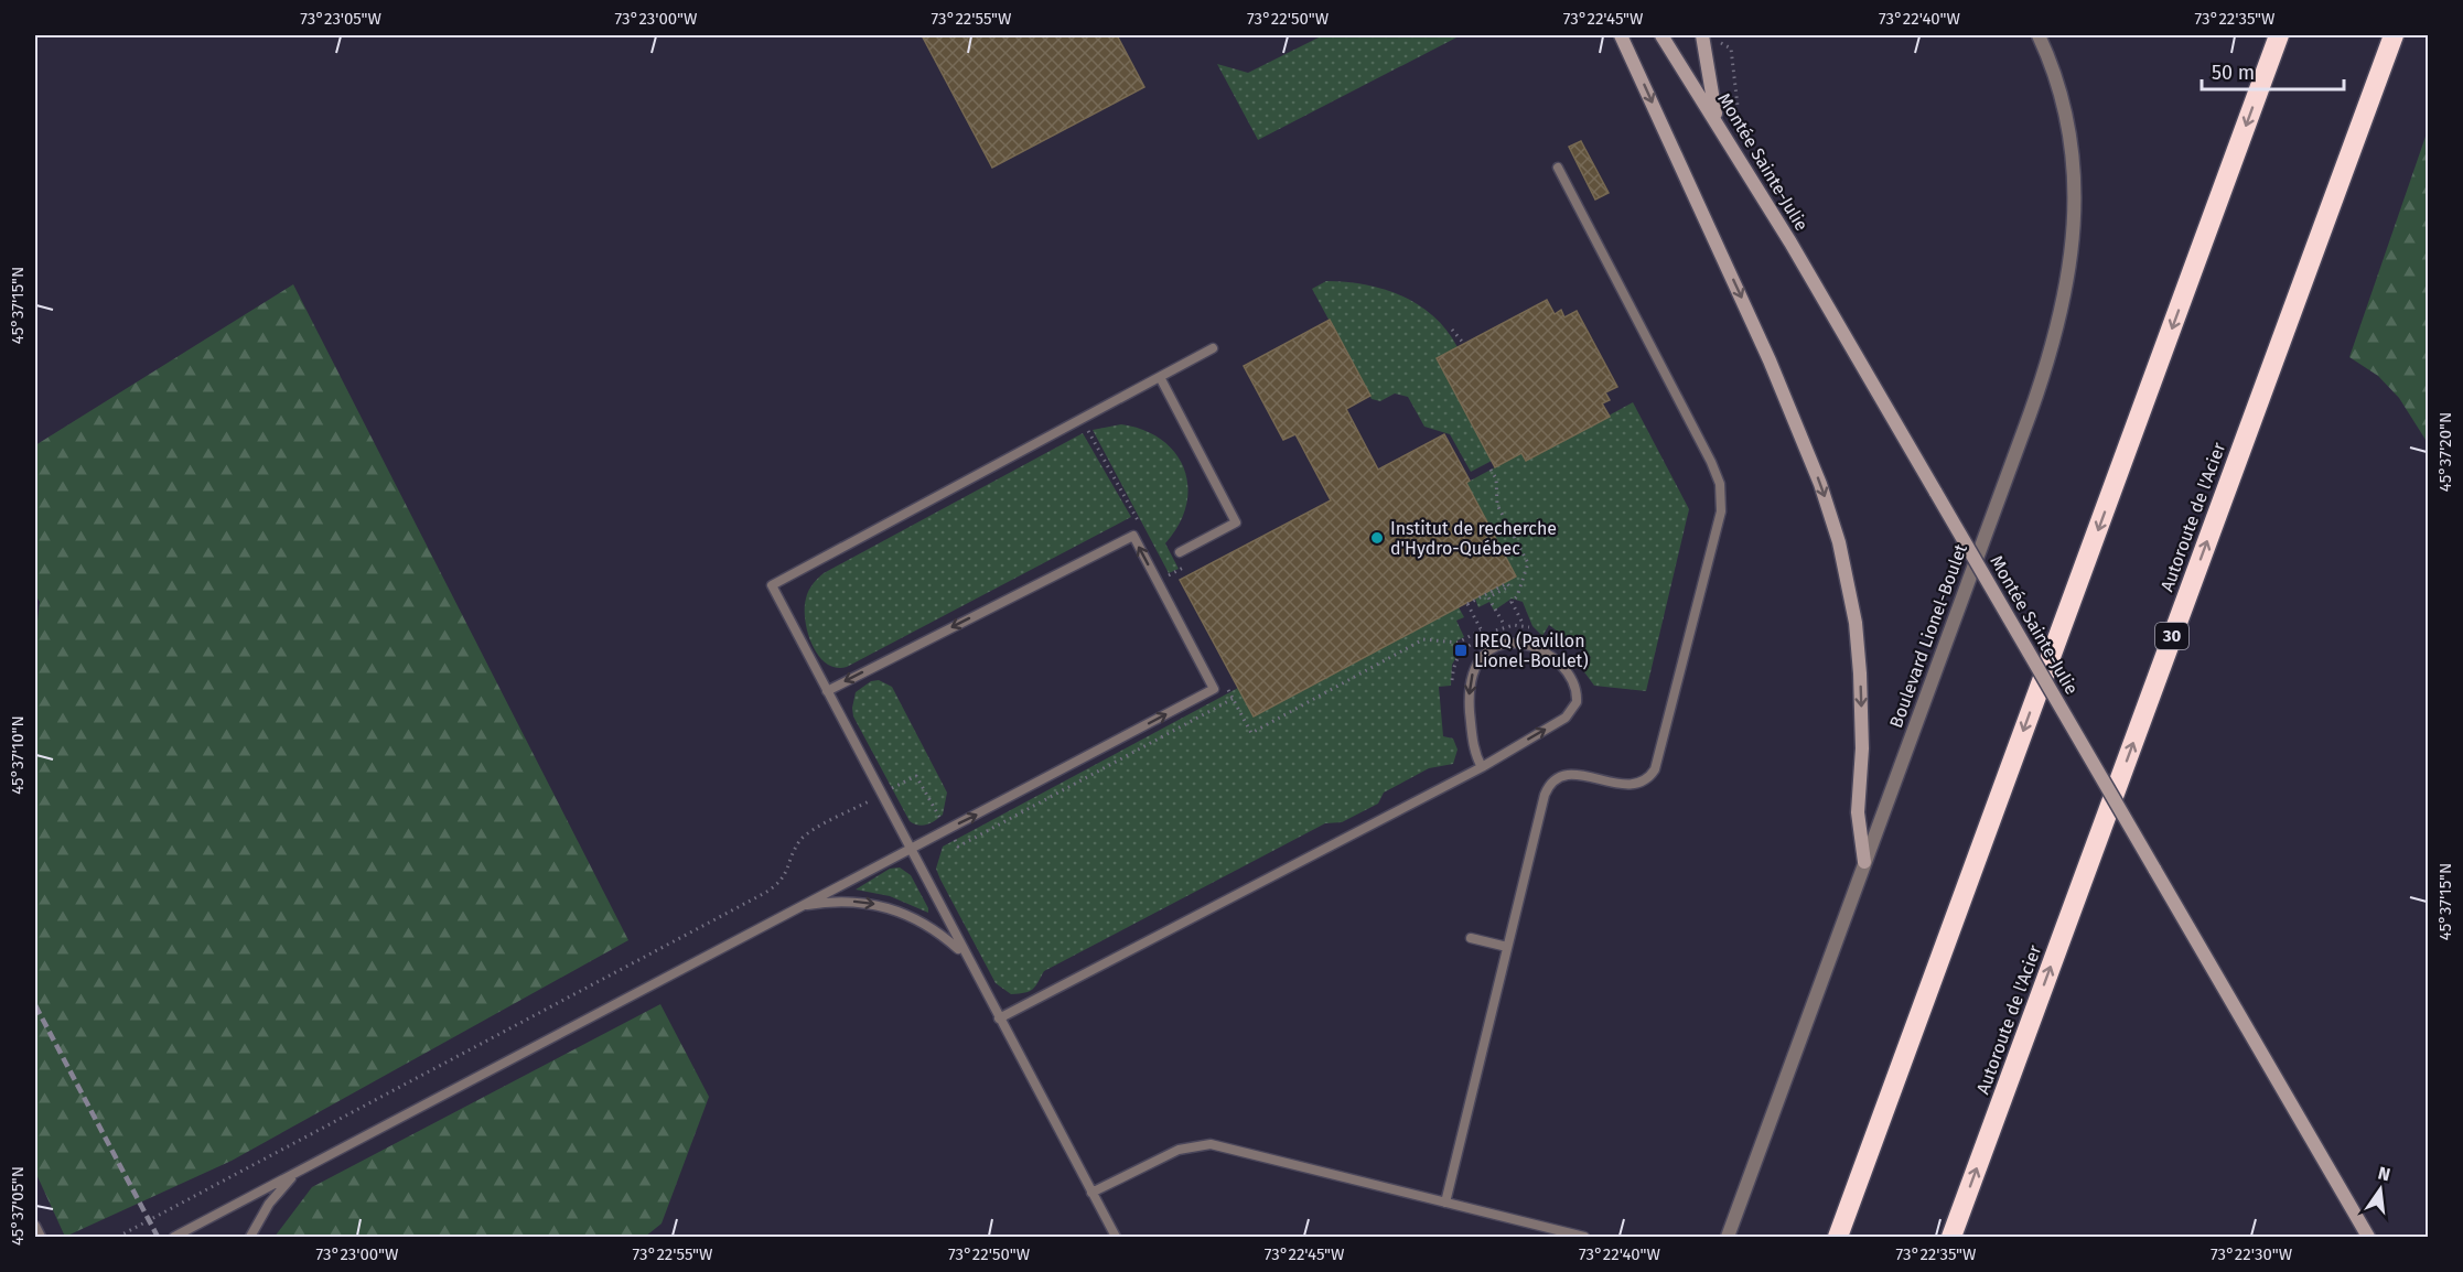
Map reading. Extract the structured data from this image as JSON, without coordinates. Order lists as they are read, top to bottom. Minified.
{"streets":{"highway":["Autoroute de l'Acier","30"],"main road":["Montée Sainte-Julie"],"street":["Boulevard Lionel-Boulet"]},"places":{"other":["Institut de recherche d'Hydro-Québec"],"transit":["IREQ (Pavillon Lionel-Boulet)"]},"scale_bar":"50 m","north":"top","coordinates":["73°23'05\"W","73°23'00\"W","73°22'55\"W","73°22'50\"W","73°22'45\"W","73°22'40\"W","73°22'35\"W","45°37'15\"N","45°37'20\"N","45°37'10\"N","45°37'05\"N","73°22'30\"W"]}
